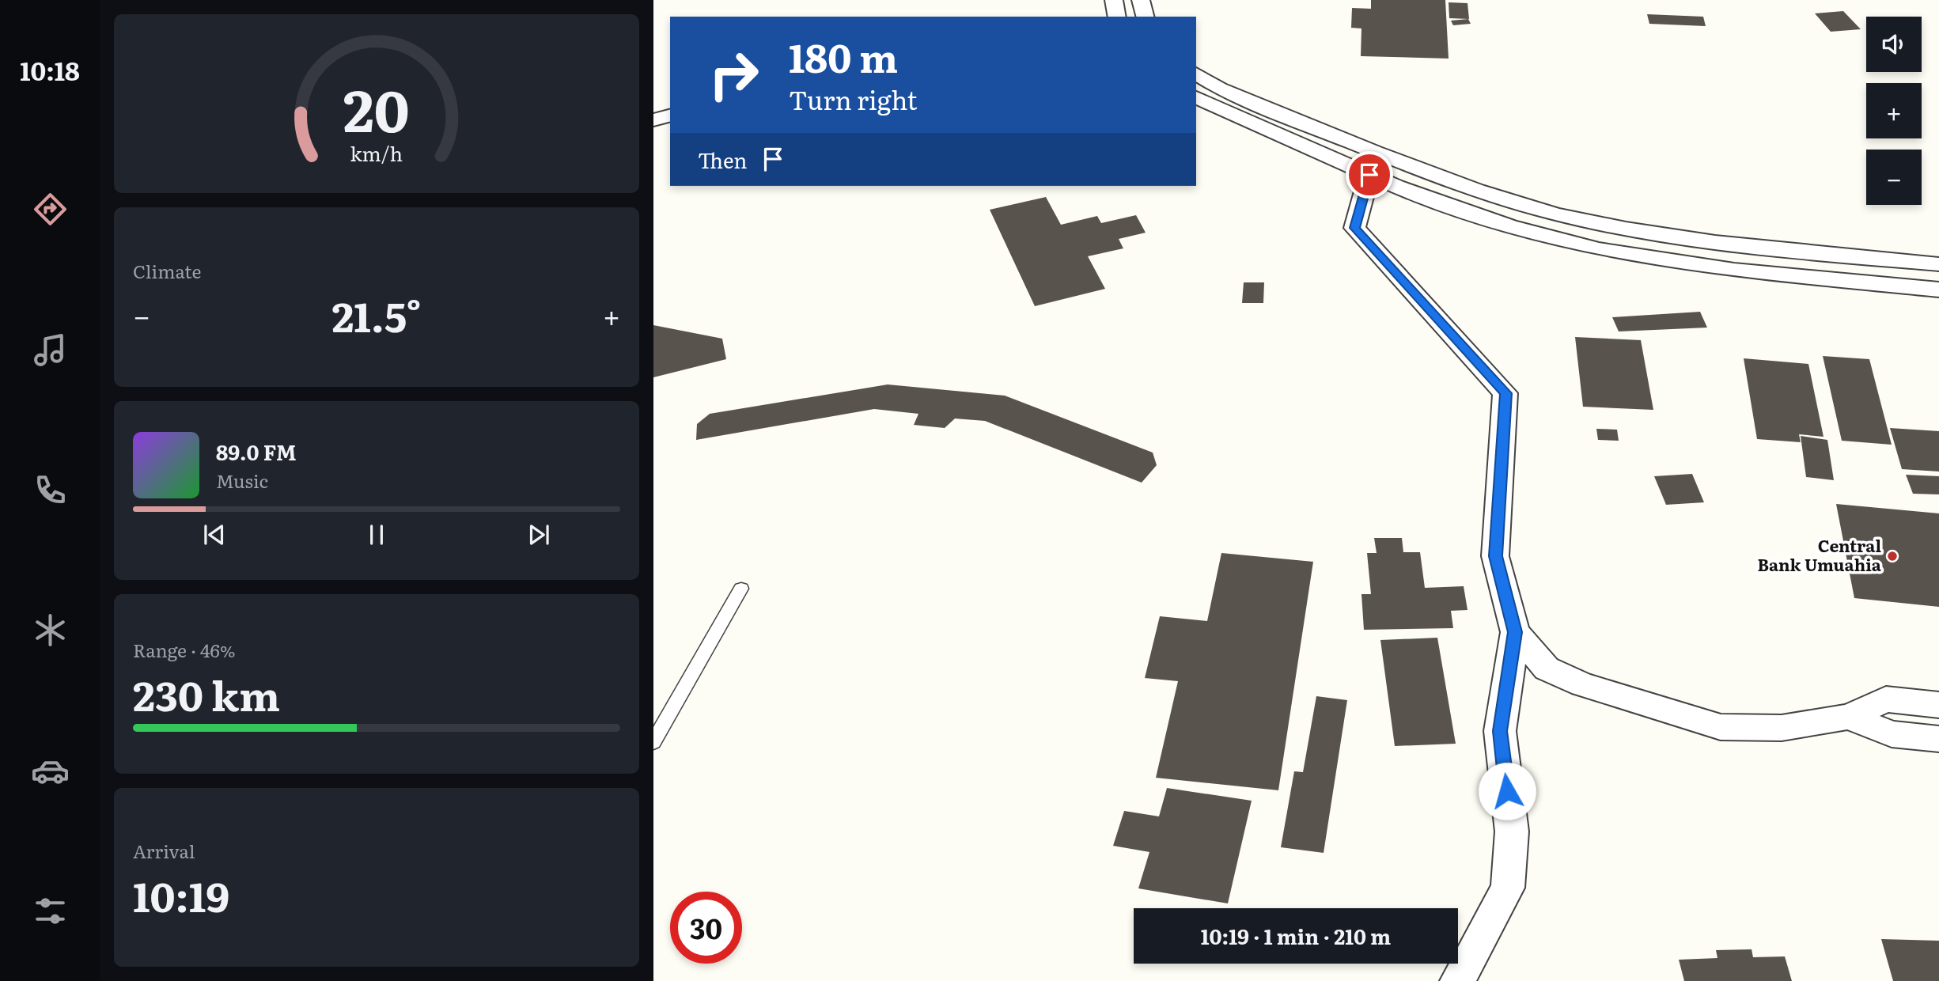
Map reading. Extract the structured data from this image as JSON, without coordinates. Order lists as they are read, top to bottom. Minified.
{"places":["Central Bank Umuahia"],"page":{"tabs":"10:18","map_buttons":["+","−"],"turn":["180 m","Turn right"],"then":"Then","tile":["Climate",["Range · 46%","230 km"],["Arrival","10:19"]],"heat":["−","21.5°","+"],"song":["89.0 FM","Music"],"limit":"30","trip":"10:19 · 1 min · 210 m","gauge":["20","km/h"]}}
